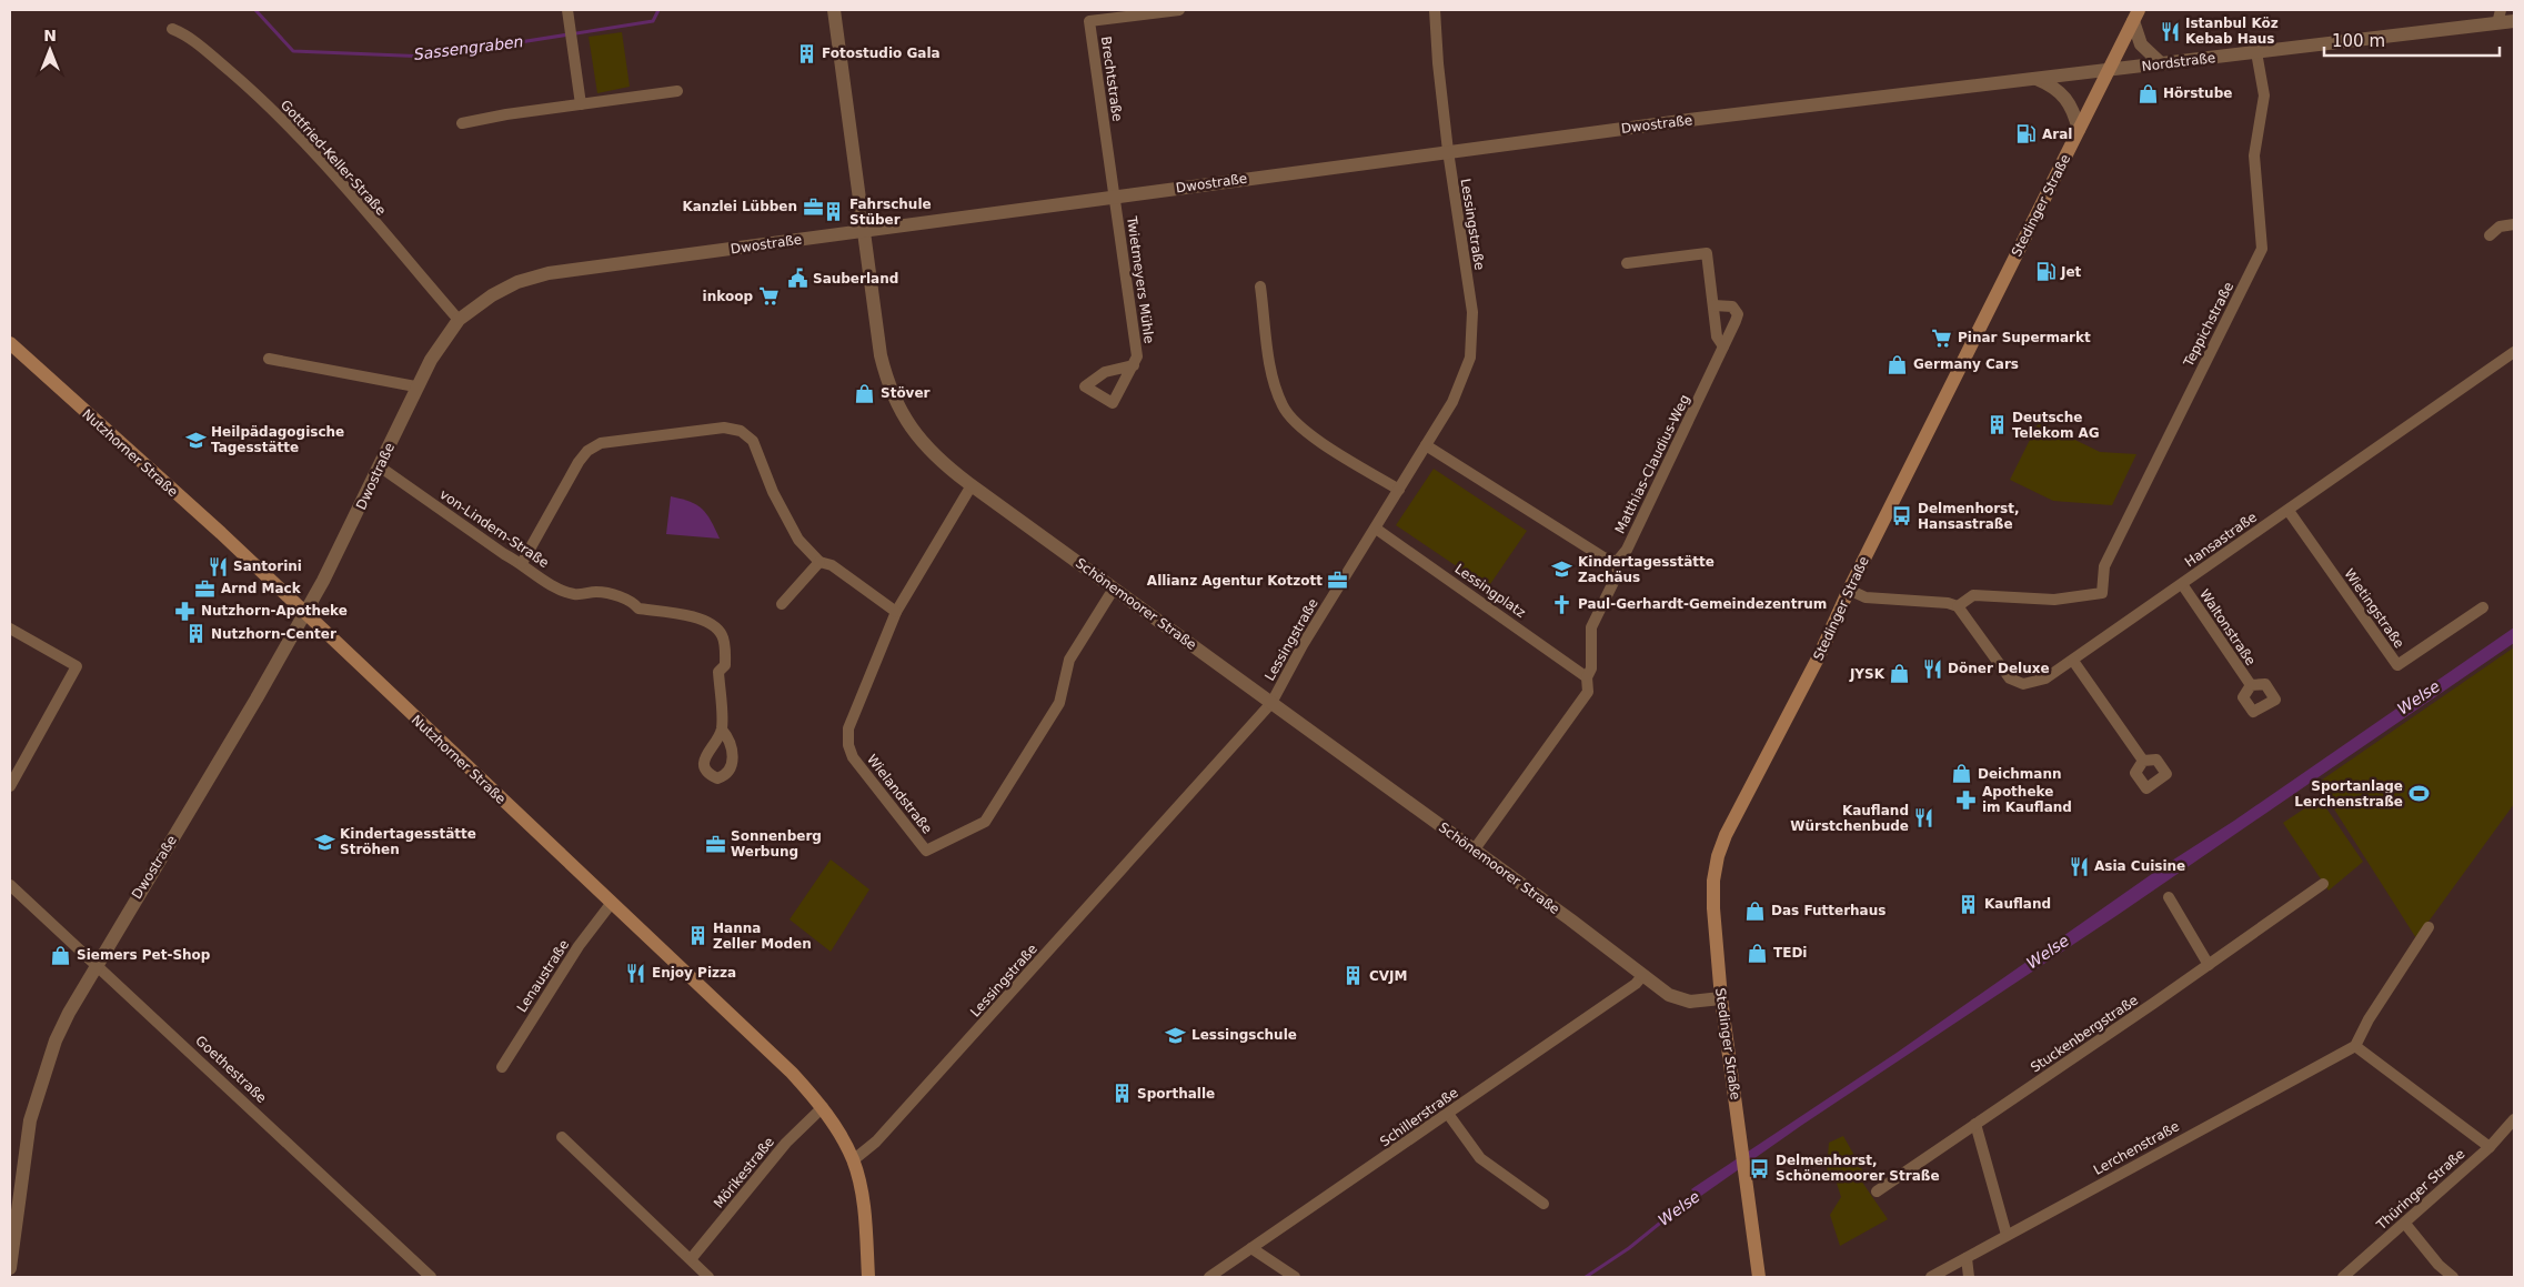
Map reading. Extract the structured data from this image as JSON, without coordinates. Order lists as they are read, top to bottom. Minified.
{"streets":{"main road":["Stedinger Straße","Nutzhorner Straße"],"street":["Nordstraße","Brechtstraße","Dwostraße","Gottfried-Keller-Straße","Lessingstraße","Twietmeyers Mühle","Teppichstraße","Matthias-Claudius-Weg","von-Lindern-Straße","Hansastraße","Lessingplatz","Schönemoorer Straße","Wietingstraße","Waltonstraße","Wielandstraße","Lenaustraße","Stuckenbergstraße","Goethestraße","Schillerstraße","Lerchenstraße","Mörikestraße","Thüringer Straße"]},"crossings":[["Nordstraße","Dwostraße"],["Nordstraße","Stedinger Straße"],["Nordstraße","Teppichstraße"],["Brechtstraße","Dwostraße"],["Brechtstraße","Twietmeyers Mühle"],["Dwostraße","Gottfried-Keller-Straße"],["Dwostraße","Stedinger Straße"],["Dwostraße","Lessingstraße"],["Dwostraße","Twietmeyers Mühle"],["Dwostraße","Nutzhorner Straße"],["Dwostraße","von-Lindern-Straße"],["Dwostraße","Schönemoorer Straße"],["Dwostraße","Goethestraße"],["Stedinger Straße","Schönemoorer Straße"],["Lessingstraße","Nutzhorner Straße"],["Lessingstraße","Lessingplatz"],["Lessingstraße","Schönemoorer Straße"],["Teppichstraße","Hansastraße"],["Nutzhorner Straße","Lenaustraße"],["Nutzhorner Straße","Mörikestraße"],["Matthias-Claudius-Weg","Lessingplatz"],["Matthias-Claudius-Weg","Schönemoorer Straße"],["Hansastraße","Wietingstraße"],["Hansastraße","Waltonstraße"],["Schönemoorer Straße","Wielandstraße"],["Schönemoorer Straße","Schillerstraße"]],"water":["Sassengraben","Welse"],"places":{"restaurant":["Istanbul Köz Kebab Haus","Santorini","Döner Deluxe","Kaufland Würstchenbude","Asia Cuisine","Enjoy Pizza"],"building":["Fotostudio Gala","Fahrschule Stüber","Deutsche Telekom AG","Nutzhorn-Center","Kaufland","Hanna Zeller Moden","CVJM","Sporthalle"],"shop":["Hörstube","Germany Cars","Stöver","JYSK","Deichmann","Das Futterhaus","TEDi","Siemers Pet-Shop"],"fuel station":["Aral","Jet"],"office":["Kanzlei Lübben","Allianz Agentur Kotzott","Arnd Mack","Sonnenberg Werbung"],"public building":["Sauberland"],"supermarket":["inkoop","Pinar Supermarkt"],"school or university":["Heilpädagogische Tagesstätte","Kindertagesstätte Zachäus","Kindertagesstätte Ströhen","Lessingschule"],"bus stop":["Delmenhorst, Hansastraße","Delmenhorst, Schönemoorer Straße"],"church":["Paul-Gerhardt-Gemeindezentrum"],"pharmacy":["Nutzhorn-Apotheke","Apotheke im Kaufland"],"sports":["Sportanlage Lerchenstraße"]},"scale_bar":"100 m","north":"top"}
